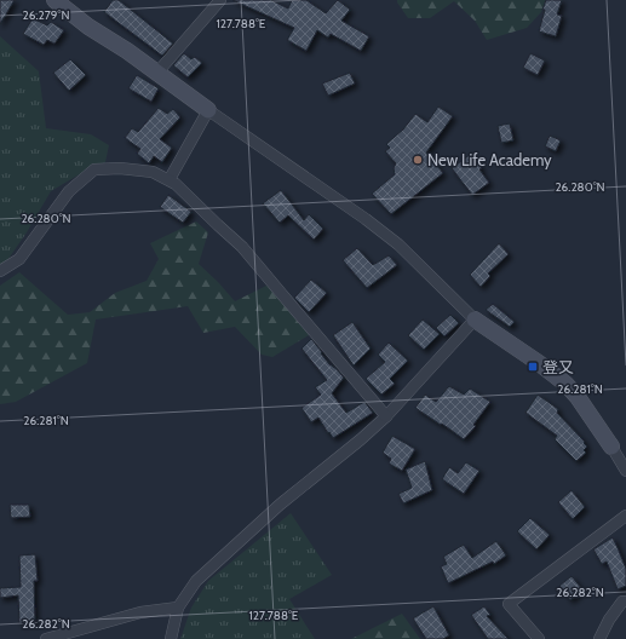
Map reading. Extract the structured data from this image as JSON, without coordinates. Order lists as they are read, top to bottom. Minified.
{"places":{"other":["New Life Academy"],"transit":["登又"]},"coordinates":["26.279°N","127.788°E","26.280°N","26.281°N","26.282°N"]}
